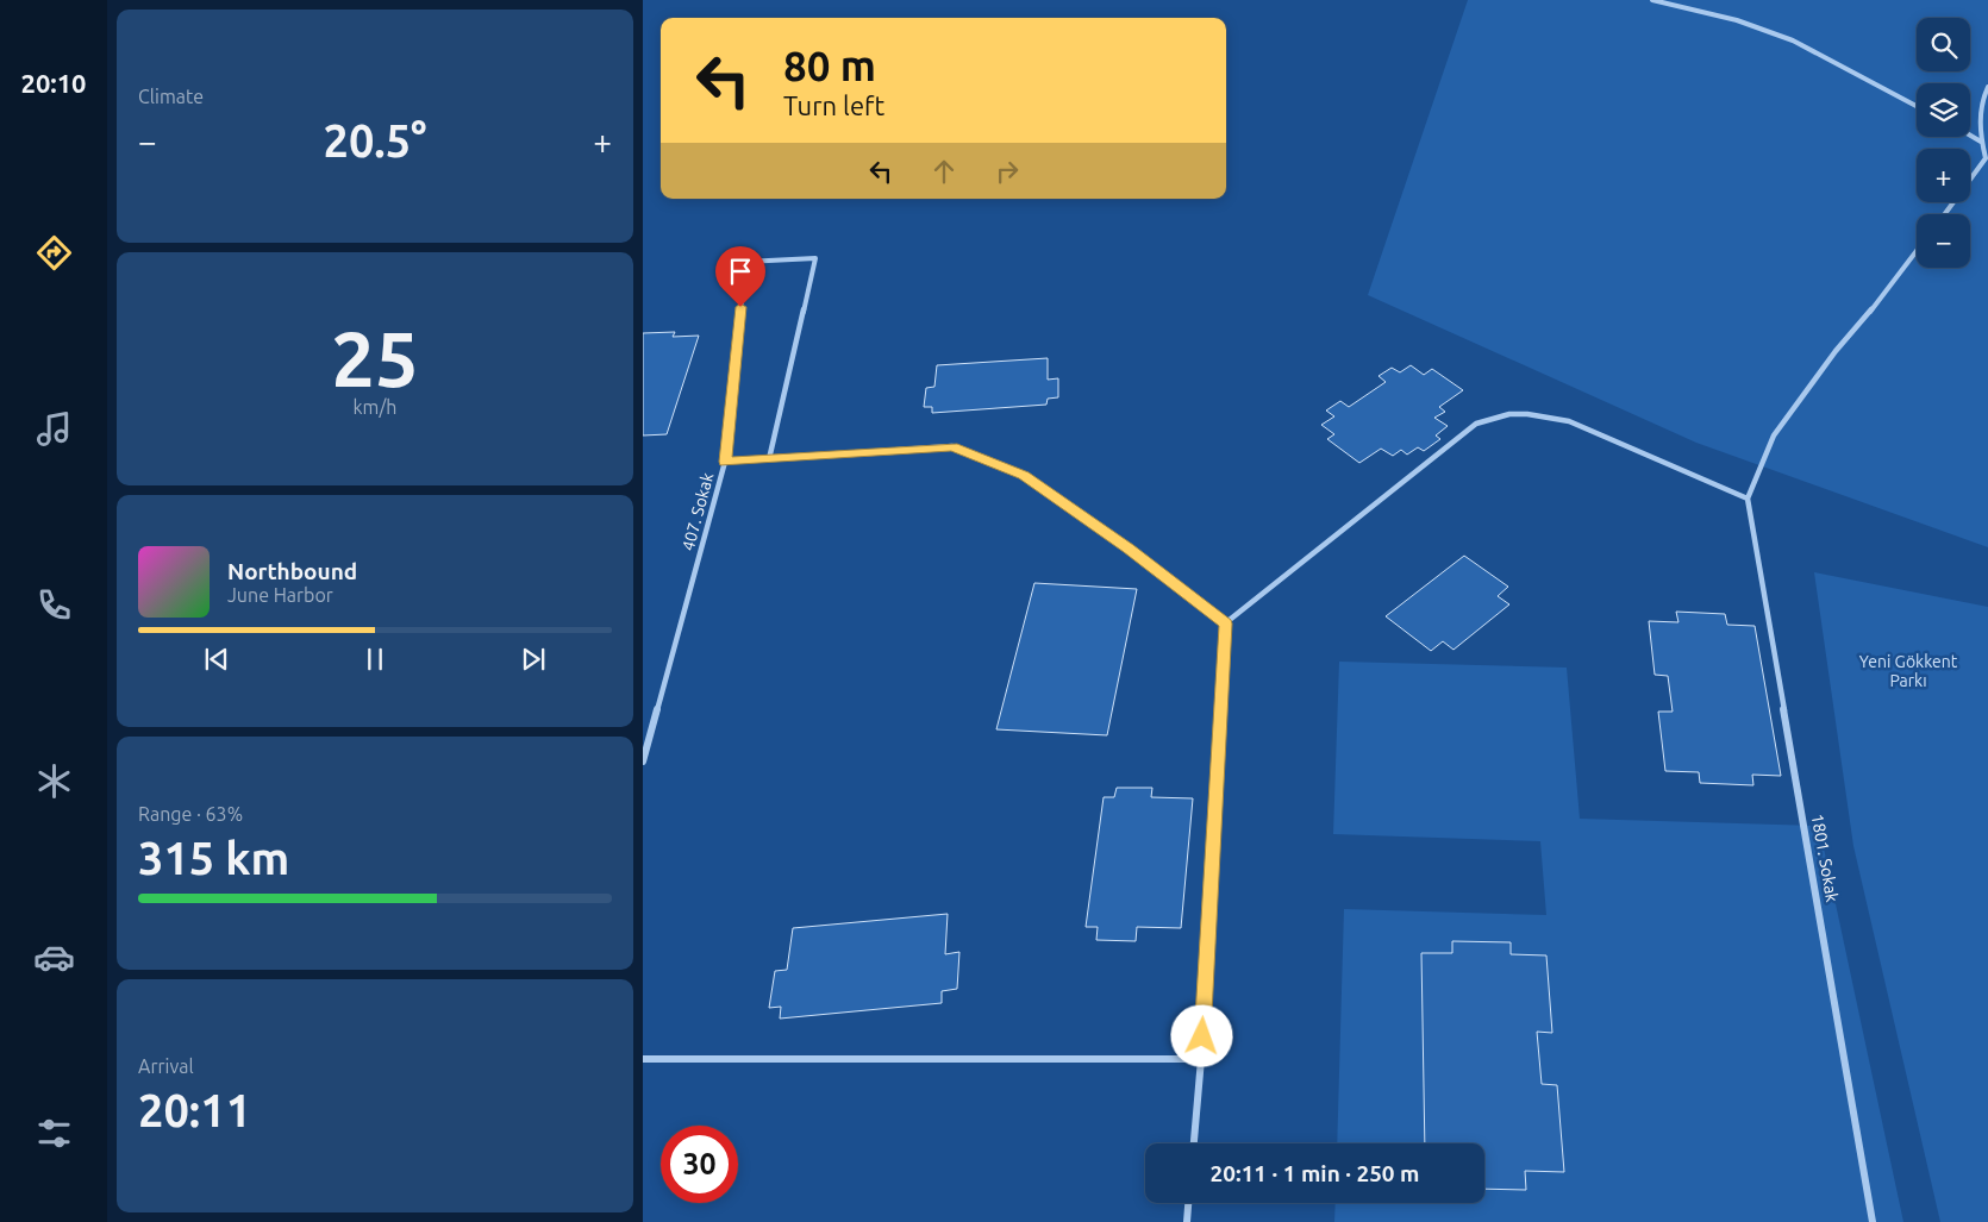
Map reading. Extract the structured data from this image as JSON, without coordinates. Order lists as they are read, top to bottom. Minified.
{"streets":{"street":["407. Sokak","1801. Sokak"]},"parks":["Yeni Gökkent Parkı"],"page":{"tabs":"20:10","tile":["Climate",["25","km/h"],["Range · 63%","315 km"],["Arrival","20:11"]],"map_buttons":["+","−"],"turn":["80 m","Turn left"],"heat":["−","20.5°","+"],"song":["Northbound","June Harbor"],"limit":"30","trip":"20:11 · 1 min · 250 m"}}
